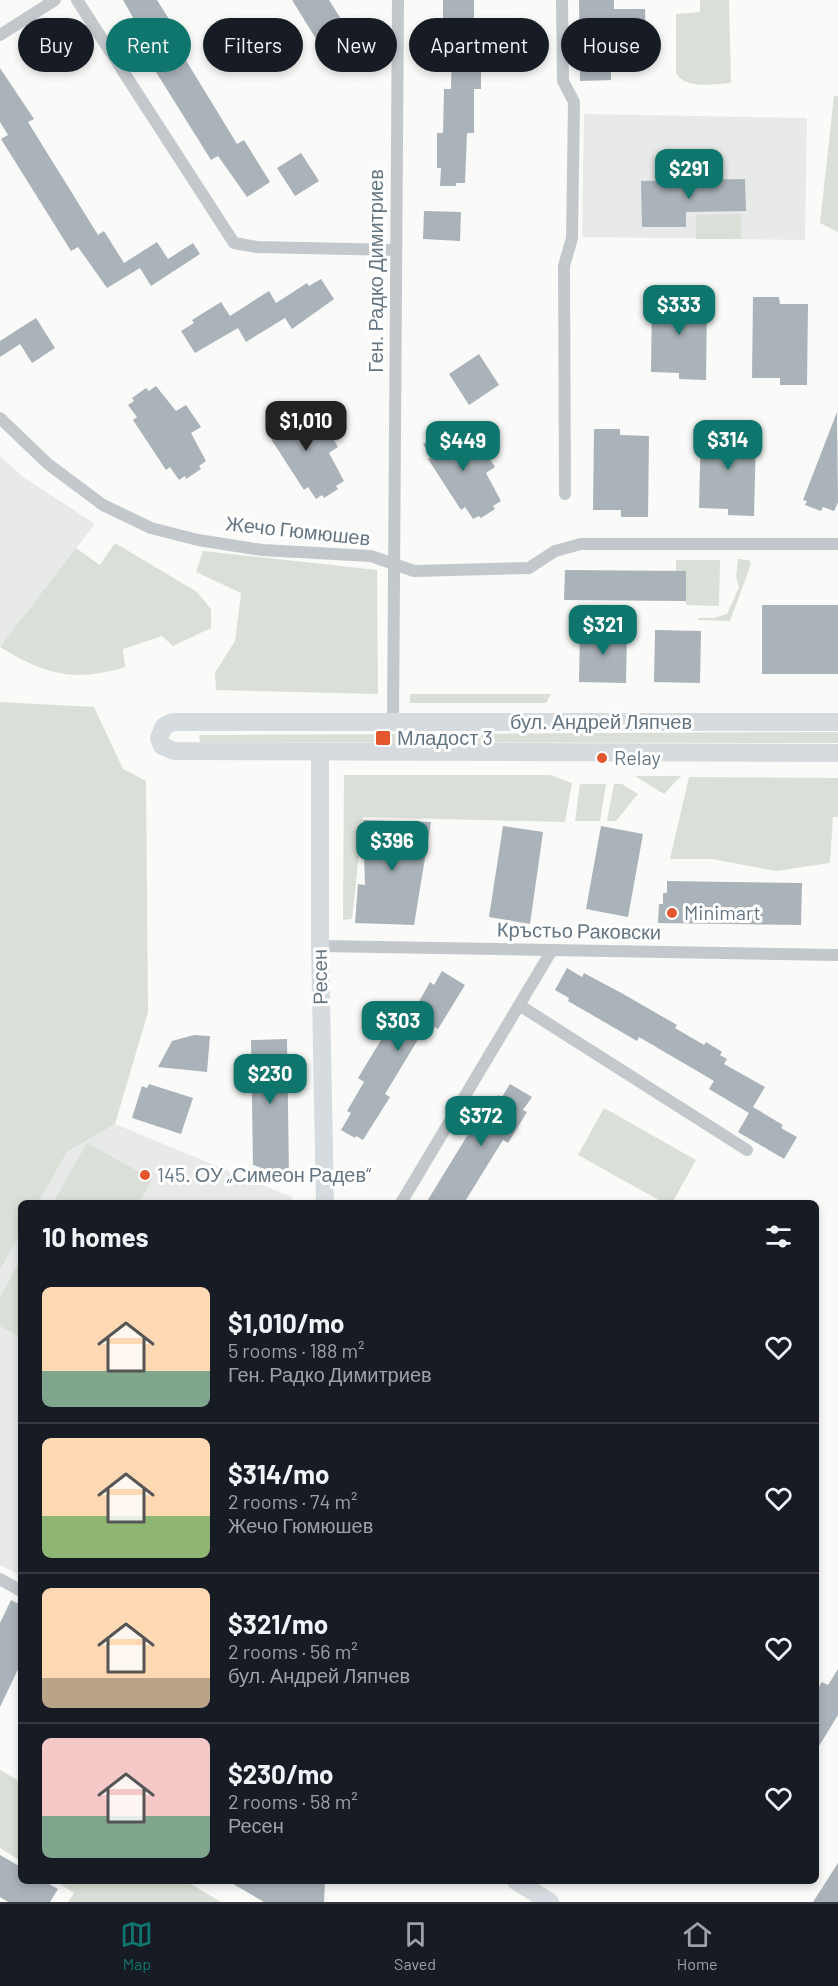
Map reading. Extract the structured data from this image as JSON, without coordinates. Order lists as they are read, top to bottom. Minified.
{"streets":{"main road":["бул. Андрей Ляпчев","Ресен"],"street":["Ген. Радко Димитриев","Жечо Гюмюшев","Кръстьо Раковски"]},"crossings":[["Ген. Радко Димитриев","Жечо Гюмюшев"],["Ген. Радко Димитриев","бул. Андрей Ляпчев"],["бул. Андрей Ляпчев","Ресен"],["Кръстьо Раковски","Ресен"]],"places":{"transit":["Младост 3"],"other":["Relay","Minimart","145. ОУ „Симеон Радев“"]},"page":{"chip":["Buy","Rent","Filters","New","Apartment","House"],"price":["$291","$333","$1,010","$314","$449","$321","$396","$303","$230","$372"],"heading":"10 homes","list":[{"name":"$1,010/mo","note":"5 rooms · 188 m² · Ген. Радко Димитриев"},{"name":"$314/mo","note":"2 rooms · 74 m² · Жечо Гюмюшев"},{"name":"$321/mo","note":"2 rooms · 56 m² · бул. Андрей Ляпчев"},{"name":"$230/mo","note":"2 rooms · 58 m² · Ресен"}],"tabs":["Map","Saved","Home"]}}
